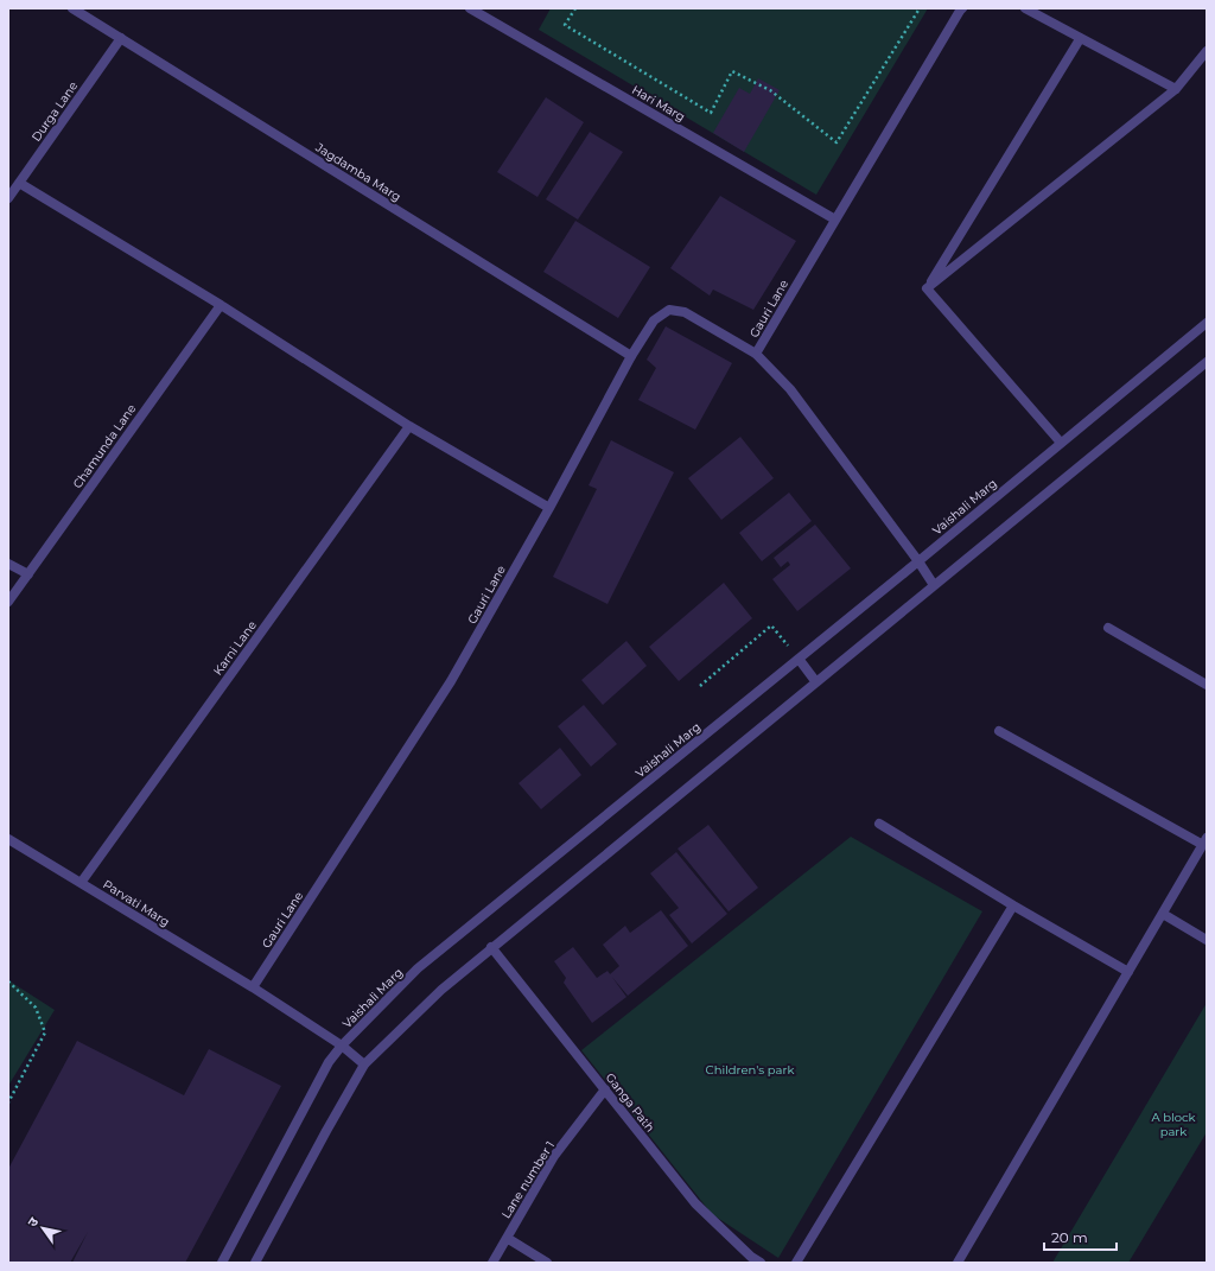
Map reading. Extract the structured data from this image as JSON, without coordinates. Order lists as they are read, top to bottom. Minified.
{"streets":{"street":["Hari Marg","Durga Lane","Jagdamba Marg","Gauri Lane","Chamunda Lane","Vaishali Marg","Karni Lane","Parvati Marg","Ganga Path","Lane number 1"]},"crossings":[["Hari Marg","Gauri Lane"],["Durga Lane","Jagdamba Marg"],["Jagdamba Marg","Gauri Lane"],["Gauri Lane","Parvati Marg"],["Karni Lane","Parvati Marg"],["Ganga Path","Lane number 1"]],"parks":["Children's park","A block park"],"scale_bar":"20 m","north":"top left"}
